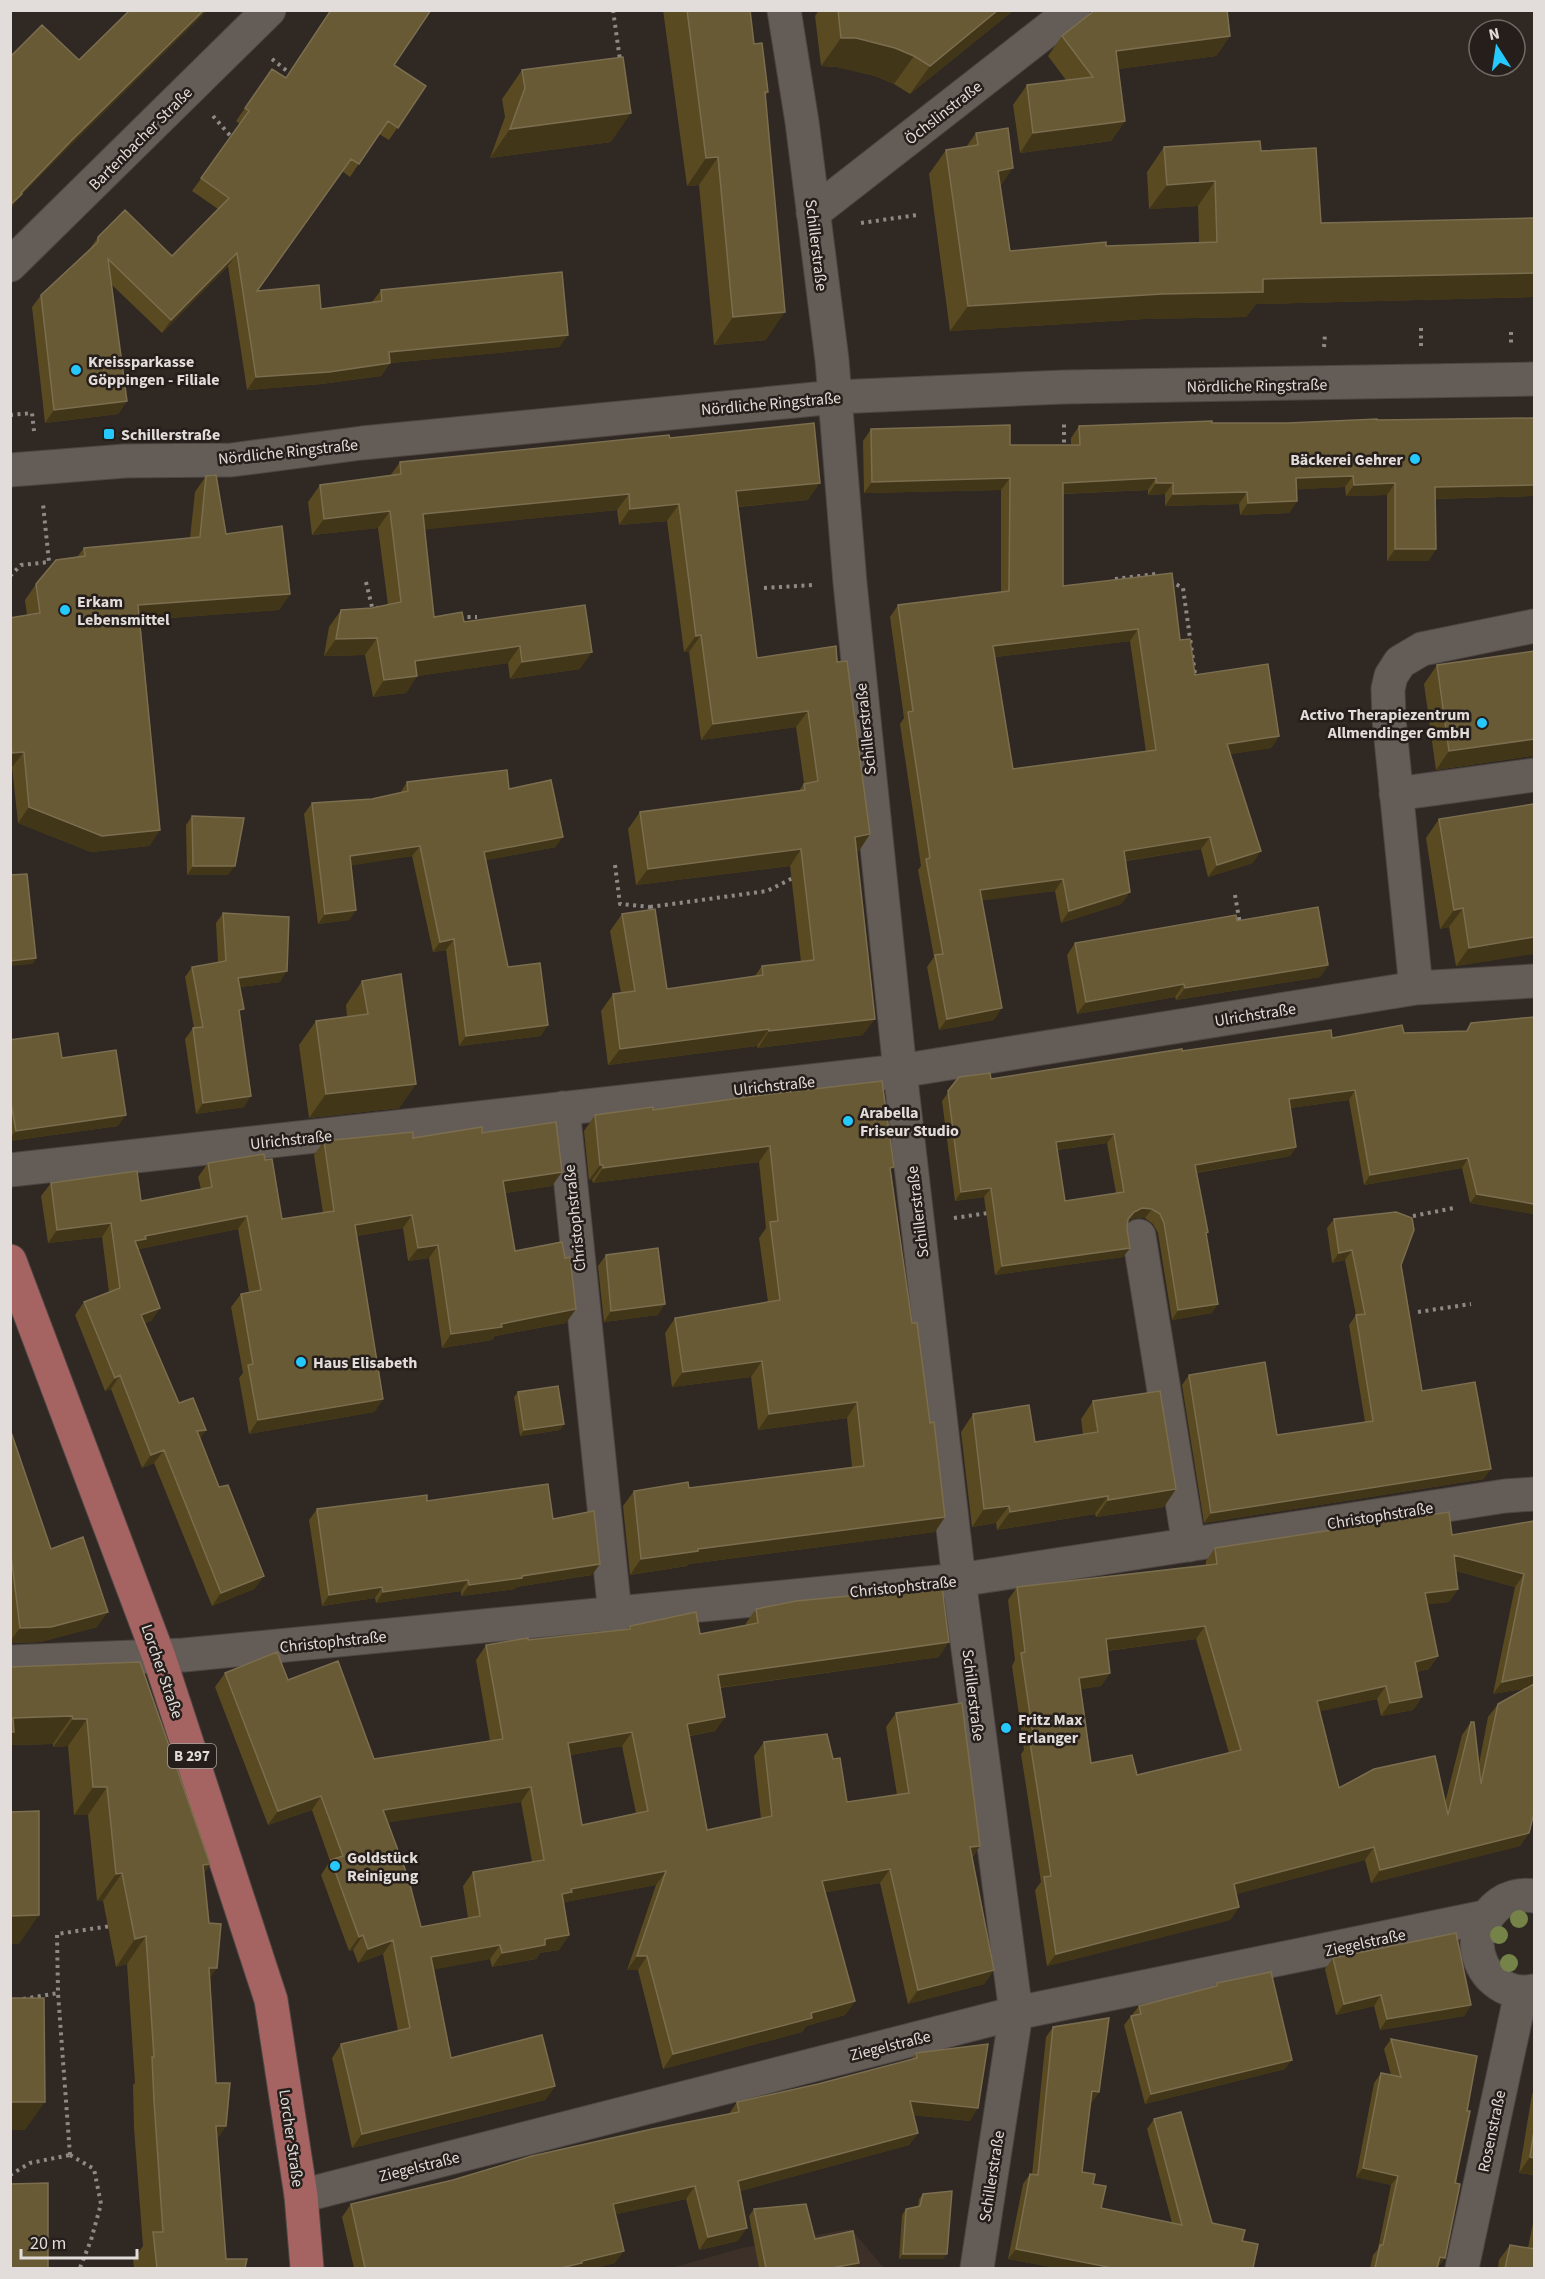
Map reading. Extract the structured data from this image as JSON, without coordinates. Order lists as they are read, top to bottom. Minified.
{"streets":{"main road":["Lorcher Straße","B 297"],"street":["Öchslinstraße","Bartenbacher Straße","Schillerstraße","Nördliche Ringstraße","Ulrichstraße","Christophstraße","Ziegelstraße","Rosenstraße"]},"crossings":[["Öchslinstraße","Schillerstraße"],["Schillerstraße","Nördliche Ringstraße"],["Schillerstraße","Ulrichstraße"],["Schillerstraße","Christophstraße"],["Schillerstraße","Ziegelstraße"],["Ulrichstraße","Christophstraße"],["Christophstraße","Lorcher Straße"],["Lorcher Straße","Ziegelstraße"]],"places":{"other":["Kreissparkasse Göppingen - Filiale","Bäckerei Gehrer","Erkam Lebensmittel","Activo Therapiezentrum Allmendinger GmbH","Arabella Friseur Studio","Haus Elisabeth","Fritz Max Erlanger","Goldstück Reinigung"],"transit":["Schillerstraße"]},"scale_bar":"20 m","north":"top"}
